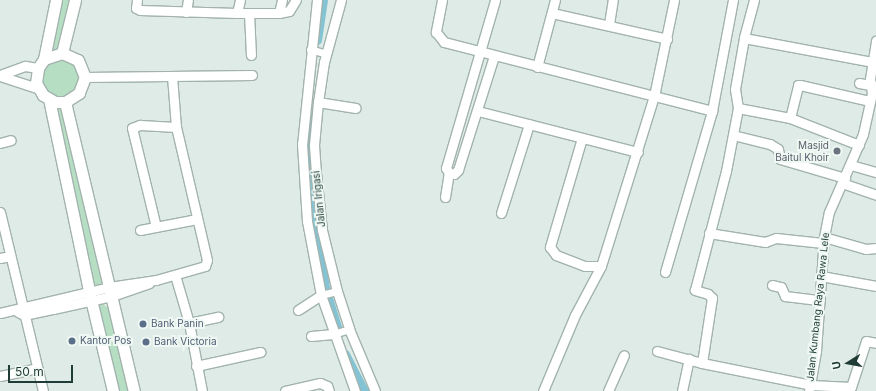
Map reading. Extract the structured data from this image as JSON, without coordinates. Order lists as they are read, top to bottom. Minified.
{"streets":{"street":["Jalan Irigasi","Jalan Kumbang Raya Rawa Lele"]},"places":["Masjid Baitul Khoir","Bank Panin","Kantor Pos","Bank Victoria"],"scale_bar":"50 m","north":"left"}
